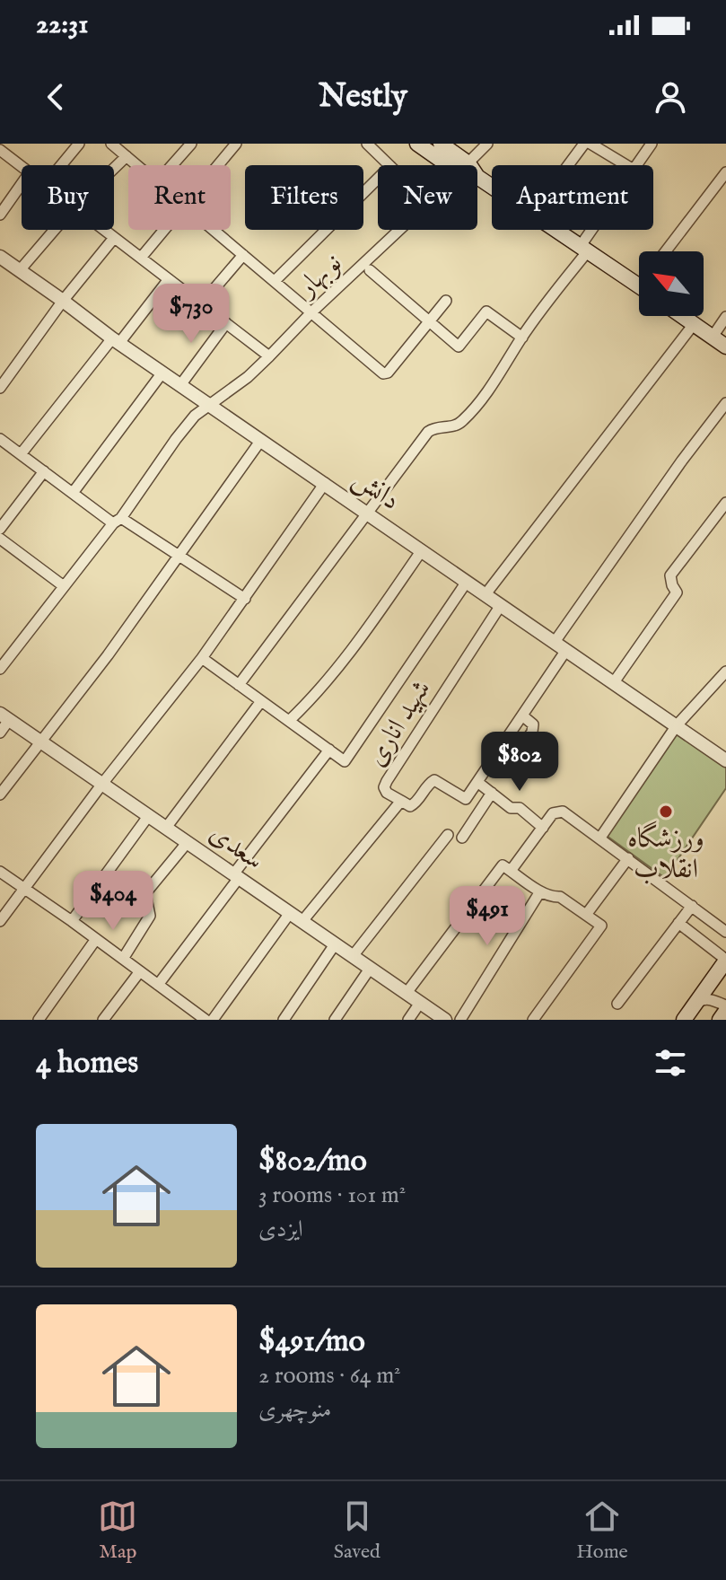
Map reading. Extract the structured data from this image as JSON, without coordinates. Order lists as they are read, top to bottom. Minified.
{"streets":{"street":["نوبهار","دانش","شهید اناری","سعدی"]},"crossings":[["نوبهار","دانش"],["دانش","شهید اناری"],["شهید اناری","سعدی"]],"places":["ورزشگاه انقلاب"],"north":"top left","page":{"status":"22:31","header":"Nestly","chip":["Buy","Rent","Filters","New","Apartment"],"price":["$730","$802","$404","$491"],"heading":"4 homes","list":[{"name":"$802/mo","note":"3 rooms · 101 m² · ایزدی"},{"name":"$491/mo","note":"2 rooms · 64 m² · منوچهری"}],"tabs":["Map","Saved","Home"]}}
